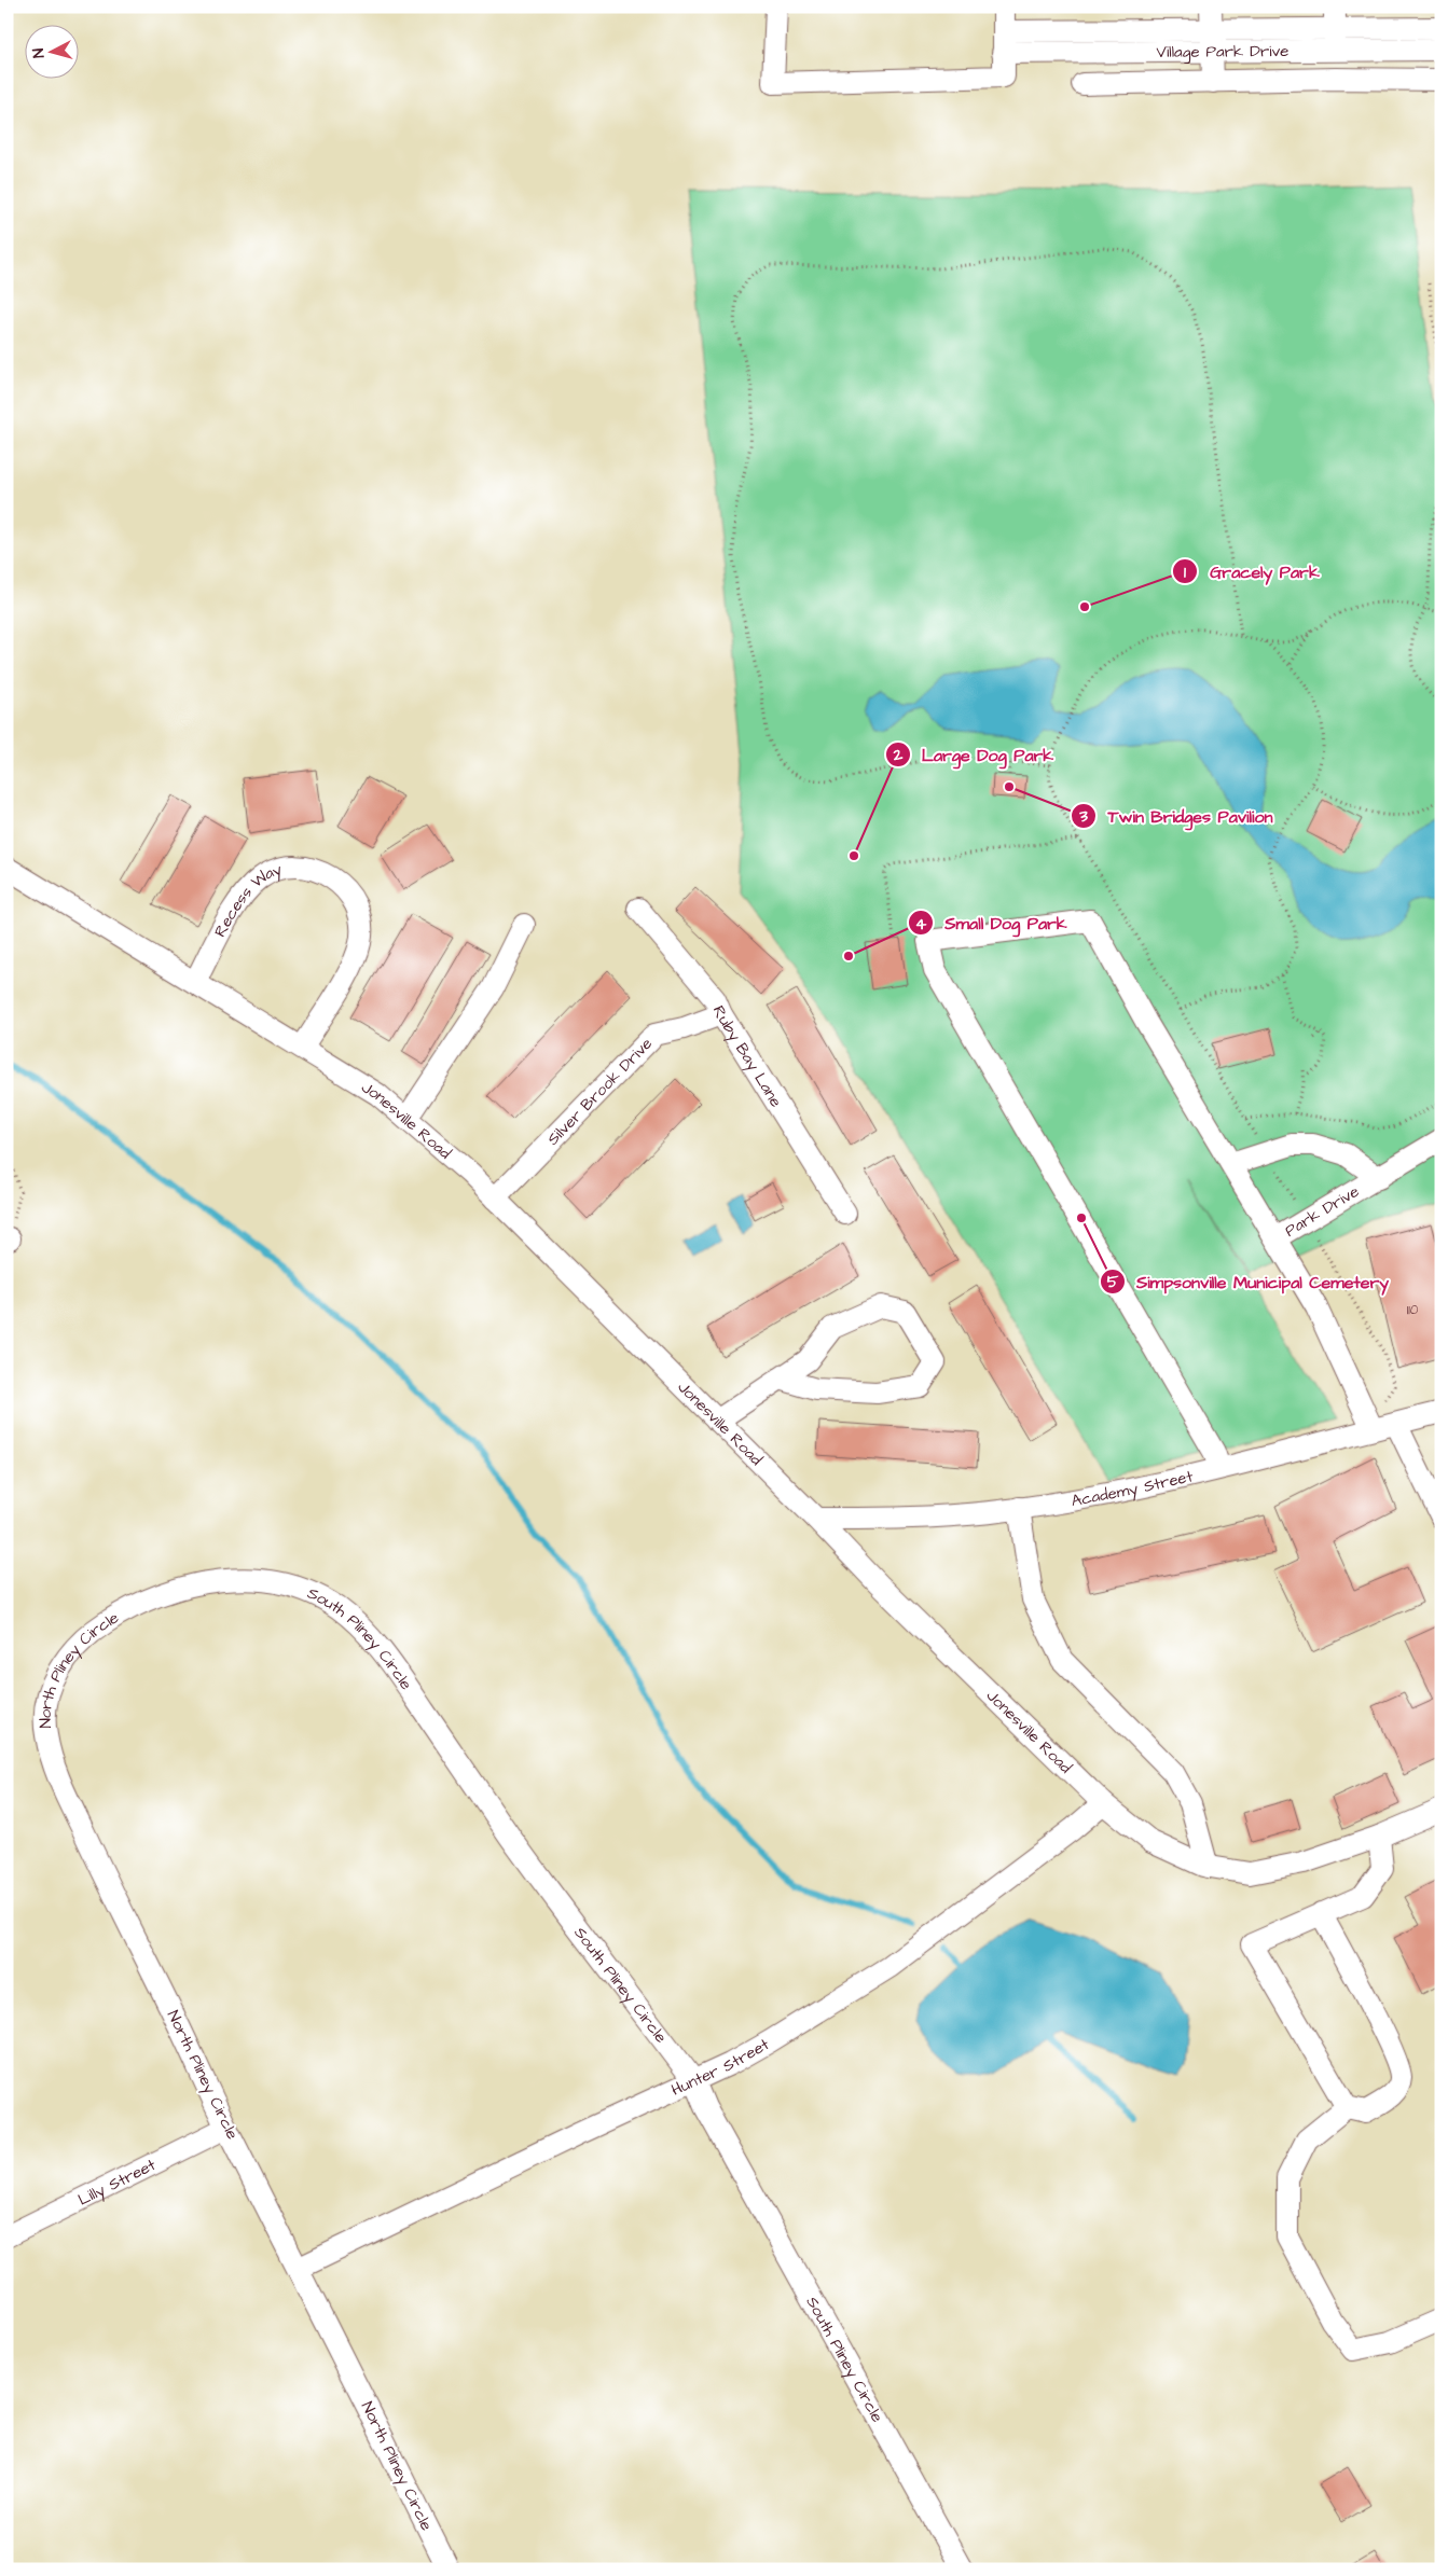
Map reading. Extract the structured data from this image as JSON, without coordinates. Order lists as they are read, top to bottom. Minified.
{"streets":{"street":["Village Park Drive","Recess Way","Ruby Bay Lane","Silver Brook Drive","Jonesville Road","Park Drive","Academy Street","South Pliney Circle","North Pliney Circle","Hunter Street","Lilly Street"]},"crossings":[["Recess Way","Jonesville Road"],["Ruby Bay Lane","Silver Brook Drive"],["Silver Brook Drive","Jonesville Road"],["Jonesville Road","Academy Street"],["Jonesville Road","Hunter Street"],["Park Drive","Academy Street"],["South Pliney Circle","North Pliney Circle"],["South Pliney Circle","Hunter Street"],["North Pliney Circle","Hunter Street"],["North Pliney Circle","Lilly Street"]],"places":["Gracely Park","Twin Bridges Pavilion","Large Dog Park","Small Dog Park","Simpsonville Municipal Cemetery"],"house_numbers":["110"],"north":"left"}
